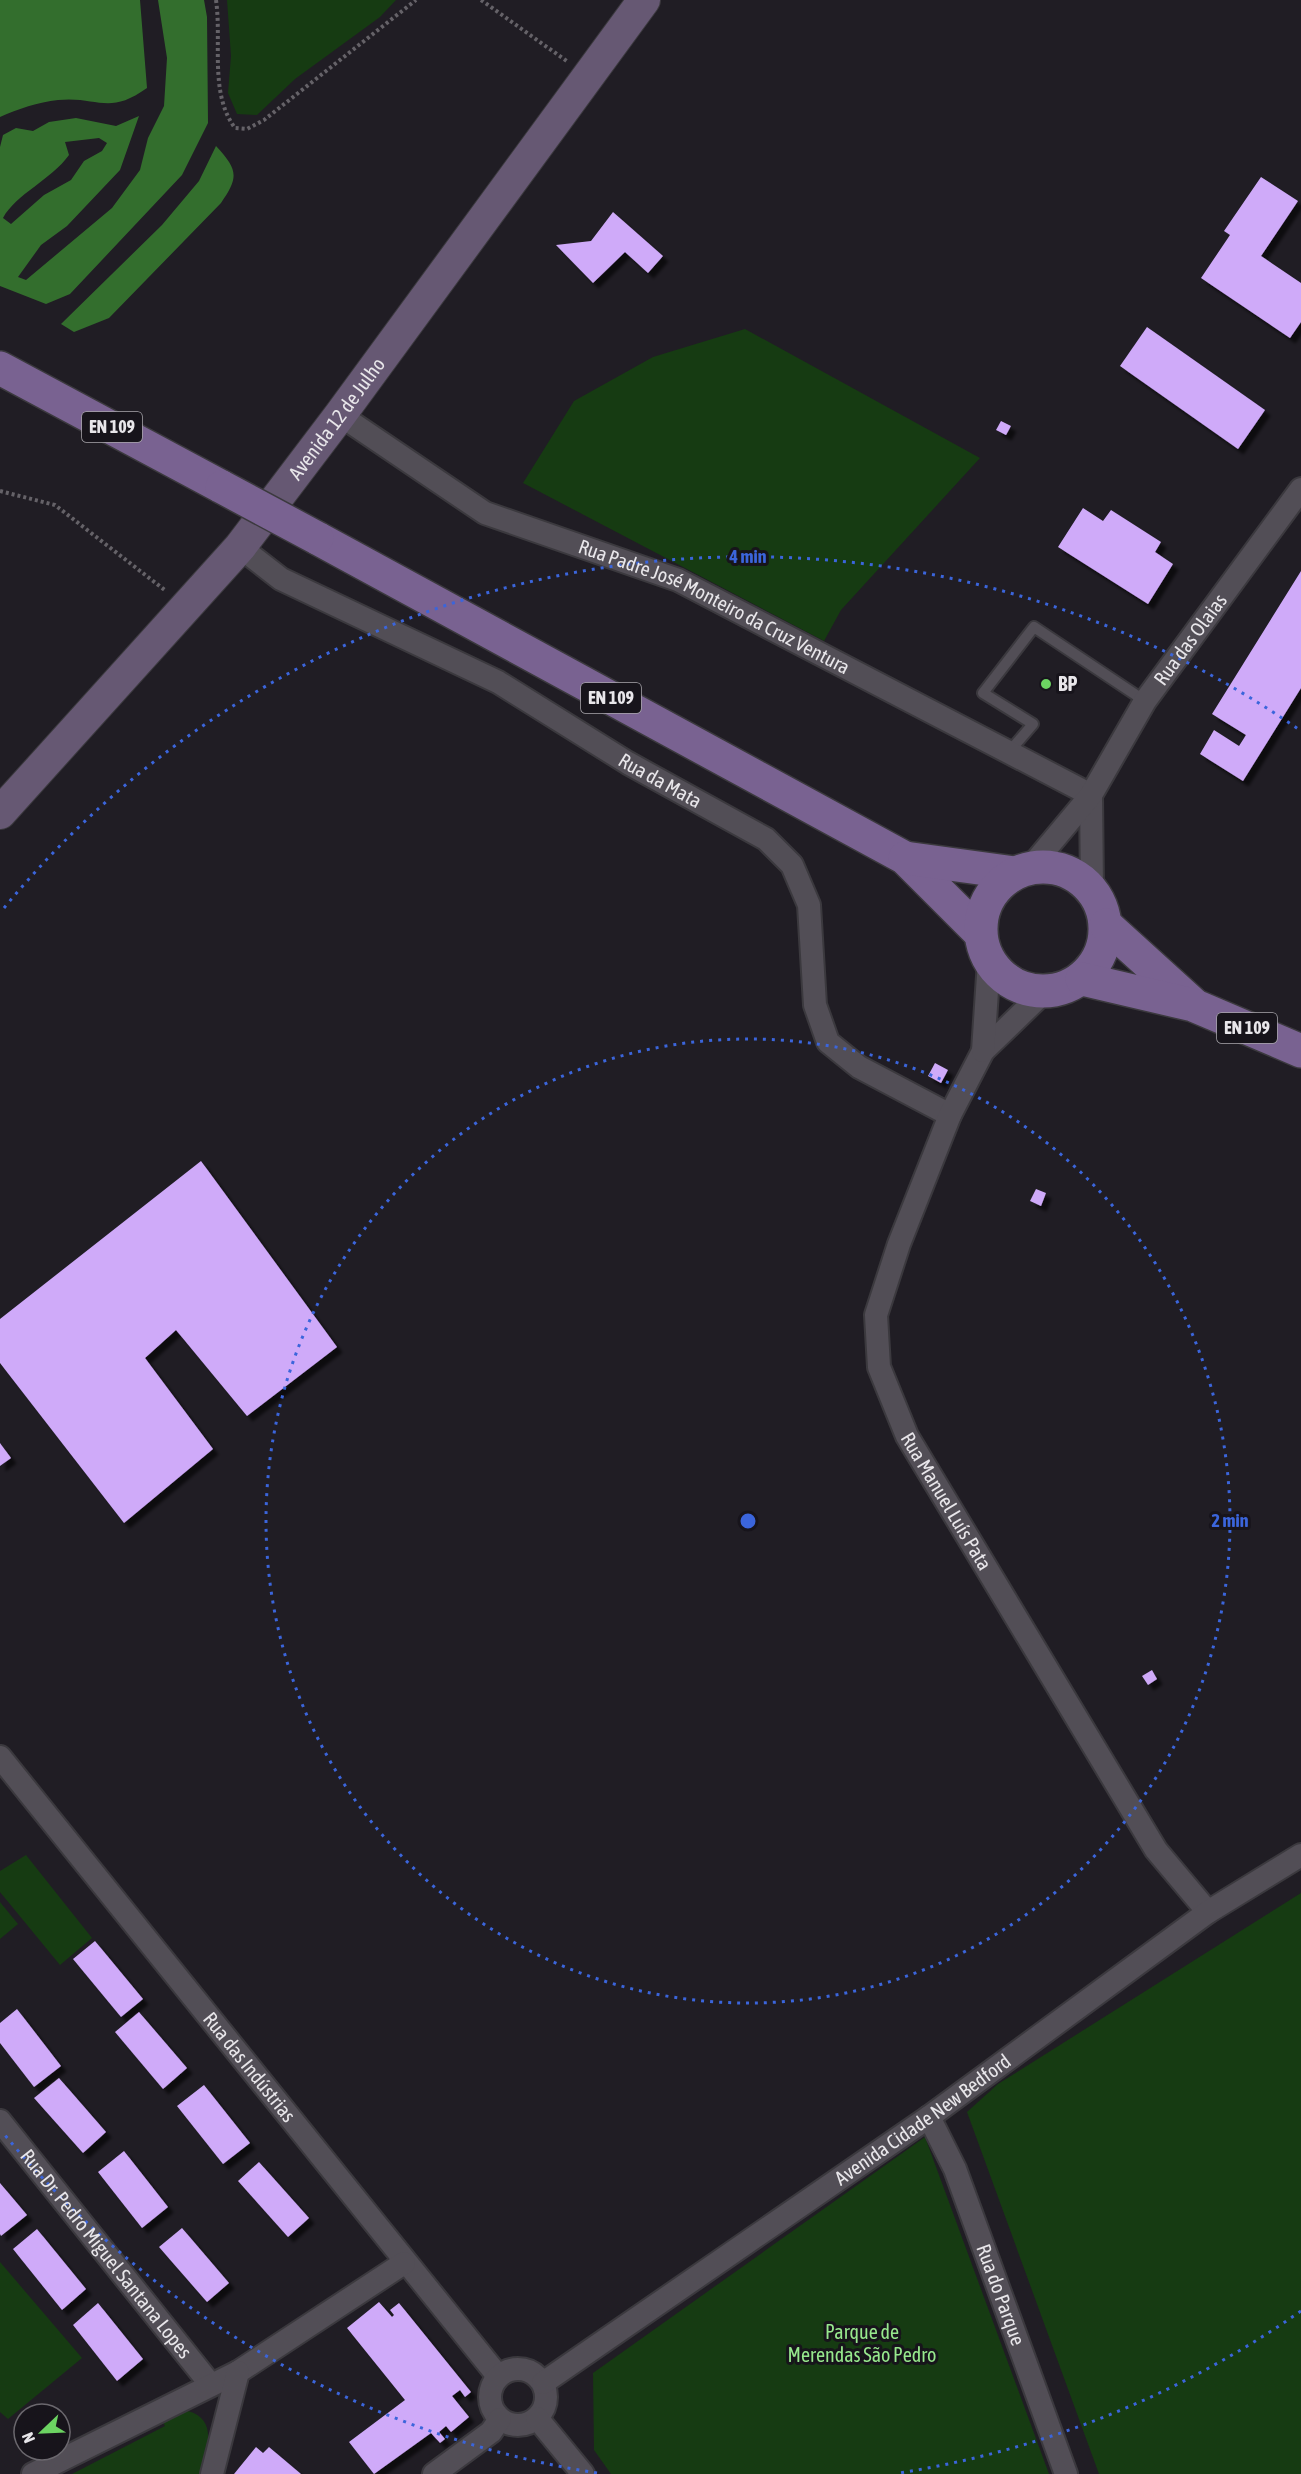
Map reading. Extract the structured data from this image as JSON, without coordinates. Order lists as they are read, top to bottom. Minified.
{"streets":{"main road":["Avenida 12 de Julho","EN 109"],"street":["Rua Padre José Monteiro da Cruz Ventura","Rua das Olaias","Rua da Mata","Rua Manuel Luís Pata","Rua das Indústrias","Avenida Cidade New Bedford","Rua Dr. Pedro Miguel Santana Lopes","Rua do Parque"]},"crossings":[["Avenida 12 de Julho","Rua Padre José Monteiro da Cruz Ventura"],["Avenida 12 de Julho","Rua da Mata"],["Rua Padre José Monteiro da Cruz Ventura","Rua das Olaias"],["Rua da Mata","Rua Manuel Luís Pata"],["Rua Manuel Luís Pata","Avenida Cidade New Bedford"],["Rua das Indústrias","Avenida Cidade New Bedford"],["Avenida Cidade New Bedford","Rua do Parque"]],"parks":["Parque de Merendas São Pedro"],"places":["BP"],"north":"bottom left","rings":["4 min","2 min"]}
